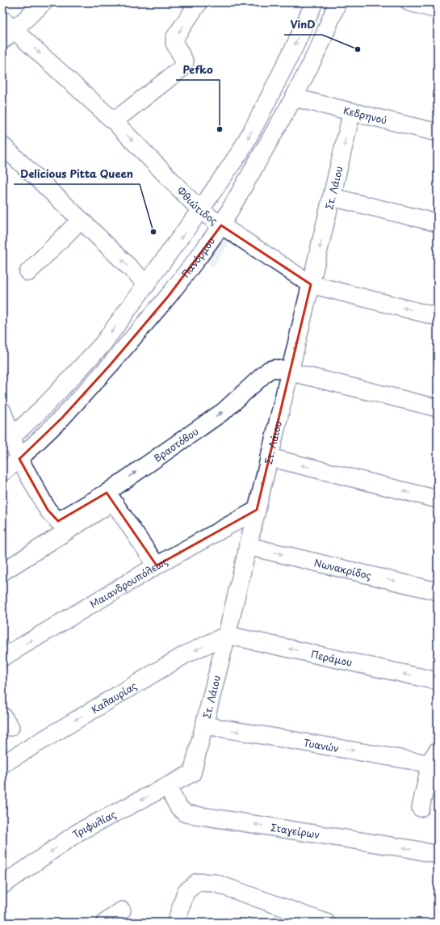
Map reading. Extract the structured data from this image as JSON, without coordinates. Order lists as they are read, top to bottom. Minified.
{"streets":{"street":["Κεδρηνού","Στ. Λάιου","Φθιώτιδος","Πανόρμου","Βραστόβου","Νωνακρίδος","Μαιανδρουπόλεως","Περάμου","Καλαυρίας","Τυανών","Τριφυλίας","Σταγείρων"]},"crossings":[["Κεδρηνού","Στ. Λάιου"],["Κεδρηνού","Πανόρμου"],["Στ. Λάιου","Φθιώτιδος"],["Στ. Λάιου","Βραστόβου"],["Στ. Λάιου","Νωνακρίδος"],["Στ. Λάιου","Μαιανδρουπόλεως"],["Στ. Λάιου","Περάμου"],["Στ. Λάιου","Καλαυρίας"],["Στ. Λάιου","Τυανών"],["Στ. Λάιου","Τριφυλίας"],["Φθιώτιδος","Πανόρμου"],["Πανόρμου","Βραστόβου"],["Περάμου","Καλαυρίας"],["Τριφυλίας","Σταγείρων"]],"one_way":["Μαιανδρουπόλεως","Περάμου","Καλαυρίας","Τυανών","Τριφυλίας","Σταγείρων"],"places":["VinD","Pefko","Delicious Pitta Queen"]}
